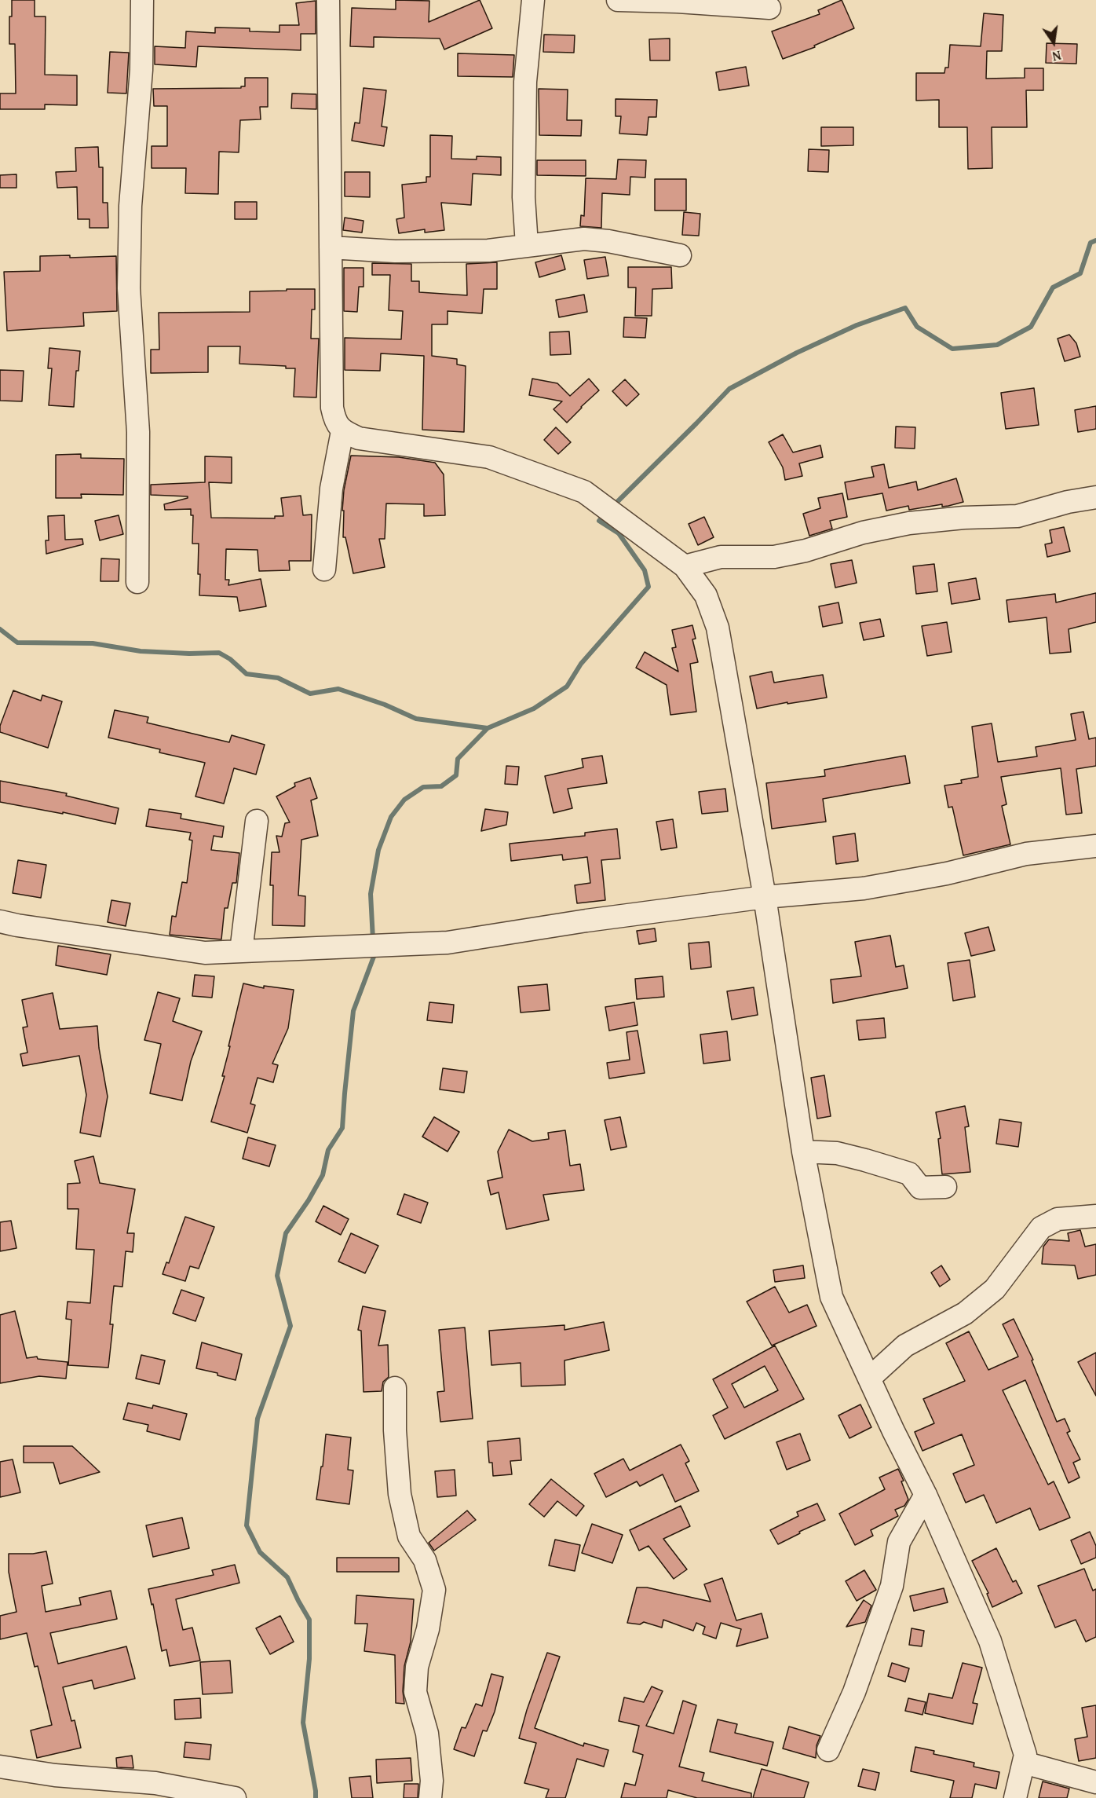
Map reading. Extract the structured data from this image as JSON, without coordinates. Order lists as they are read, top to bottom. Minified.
{"north":"bottom"}
